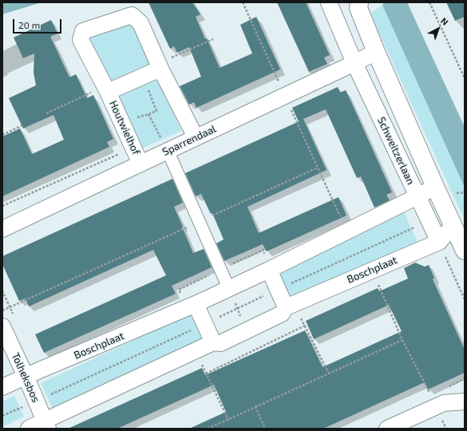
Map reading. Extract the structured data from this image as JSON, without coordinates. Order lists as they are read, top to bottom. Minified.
{"streets":{"street":["Houtwielhof","Sparrendaal","Schweitzerlaan","Boschplaat","Tolheksbos"]},"crossings":[["Houtwielhof","Sparrendaal"],["Sparrendaal","Schweitzerlaan"],["Schweitzerlaan","Boschplaat"],["Boschplaat","Tolheksbos"]],"scale_bar":"20 m","north":"top right"}
